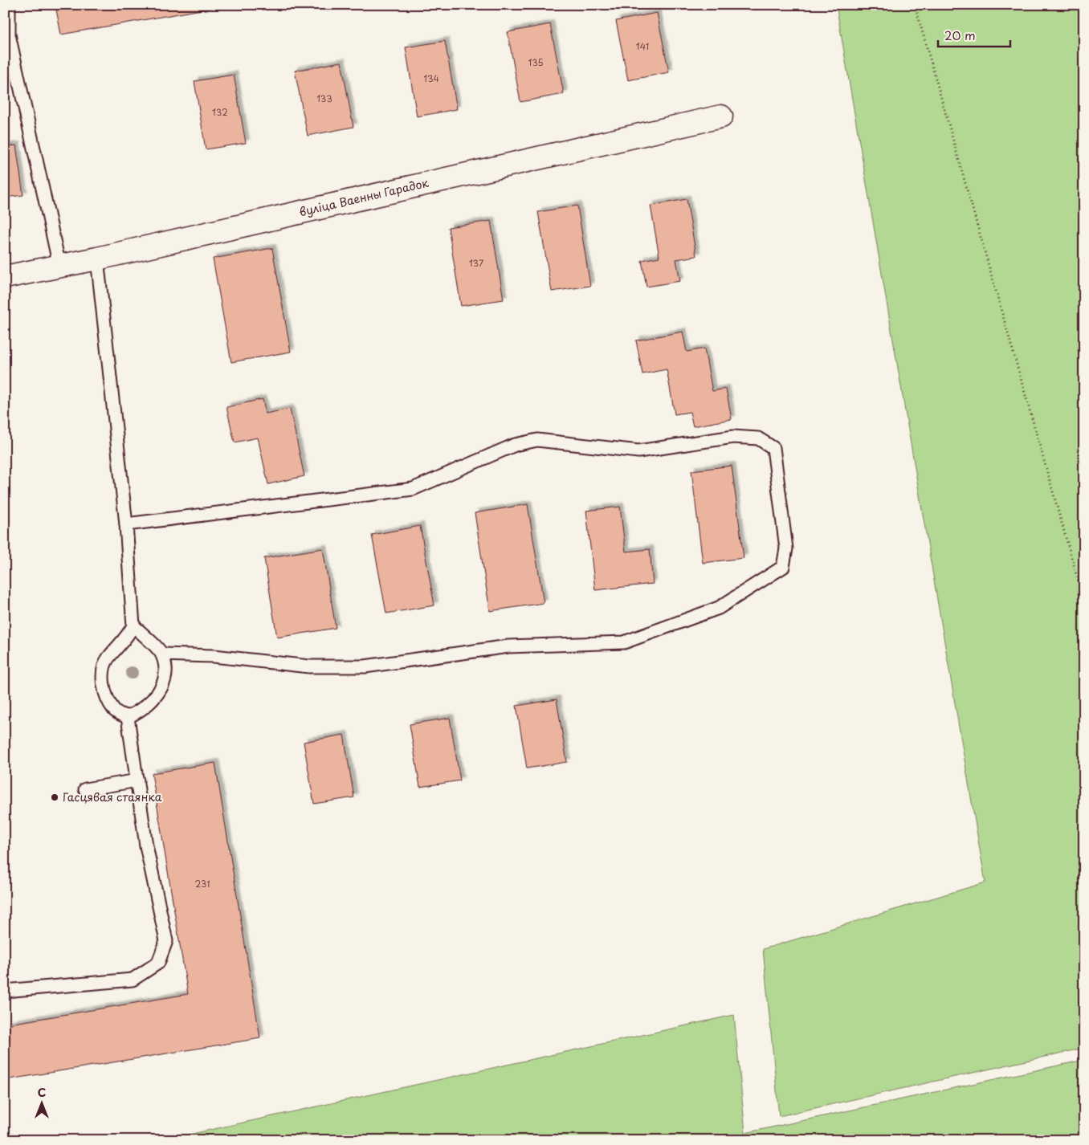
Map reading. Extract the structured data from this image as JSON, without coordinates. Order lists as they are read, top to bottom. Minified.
{"streets":{"street":["вуліца Ваенны Гарадок"]},"places":["Гасцявая стаянка"],"house_numbers":["141","135","134","133","132","137","231"],"scale_bar":"20 m","north":"top"}
